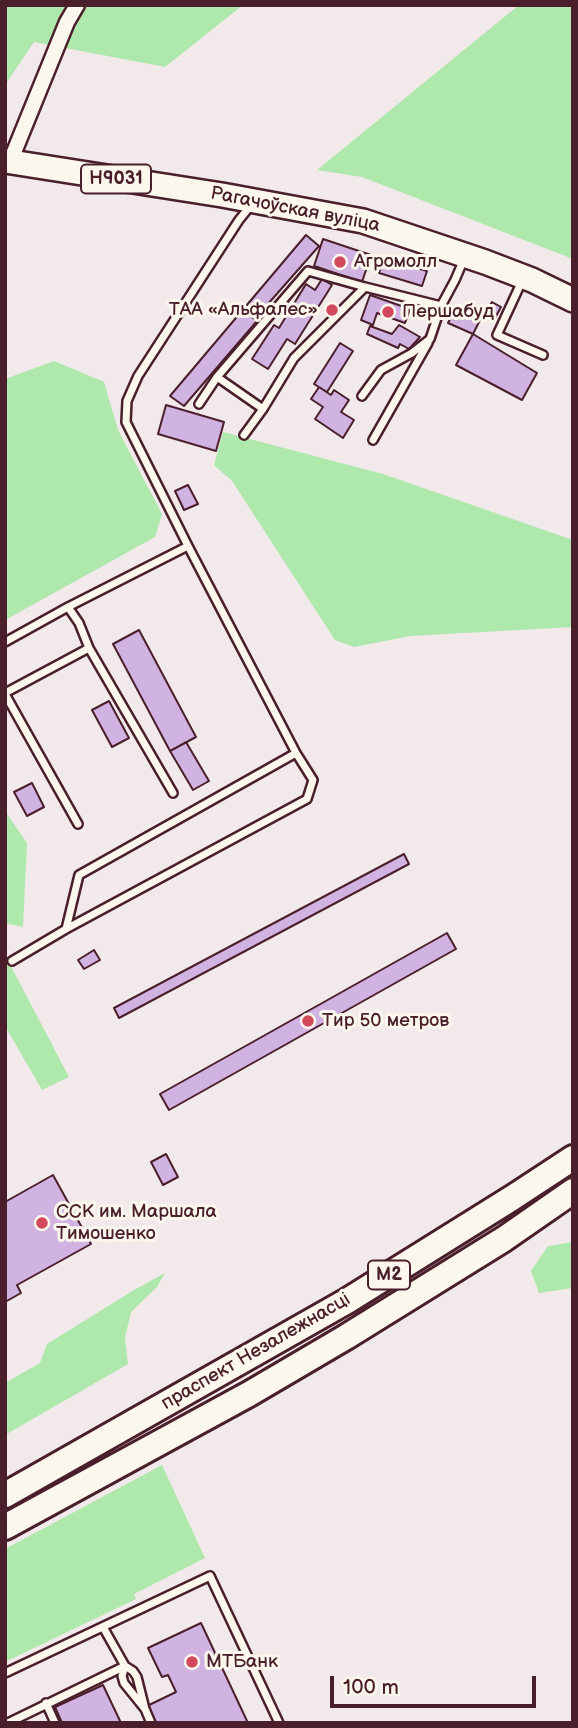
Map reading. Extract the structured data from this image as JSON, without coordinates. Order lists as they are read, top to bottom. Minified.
{"streets":{"highway":["М2","праспект Незалежнасці"],"main road":["Н9031","Рагачоўская вуліца"]},"places":["Агромолл","ТАА «Альфалес»","Першабуд","Тир 50 метров","ССК им. Маршала Тимошенко","МТБанк"],"scale_bar":"100 m"}
